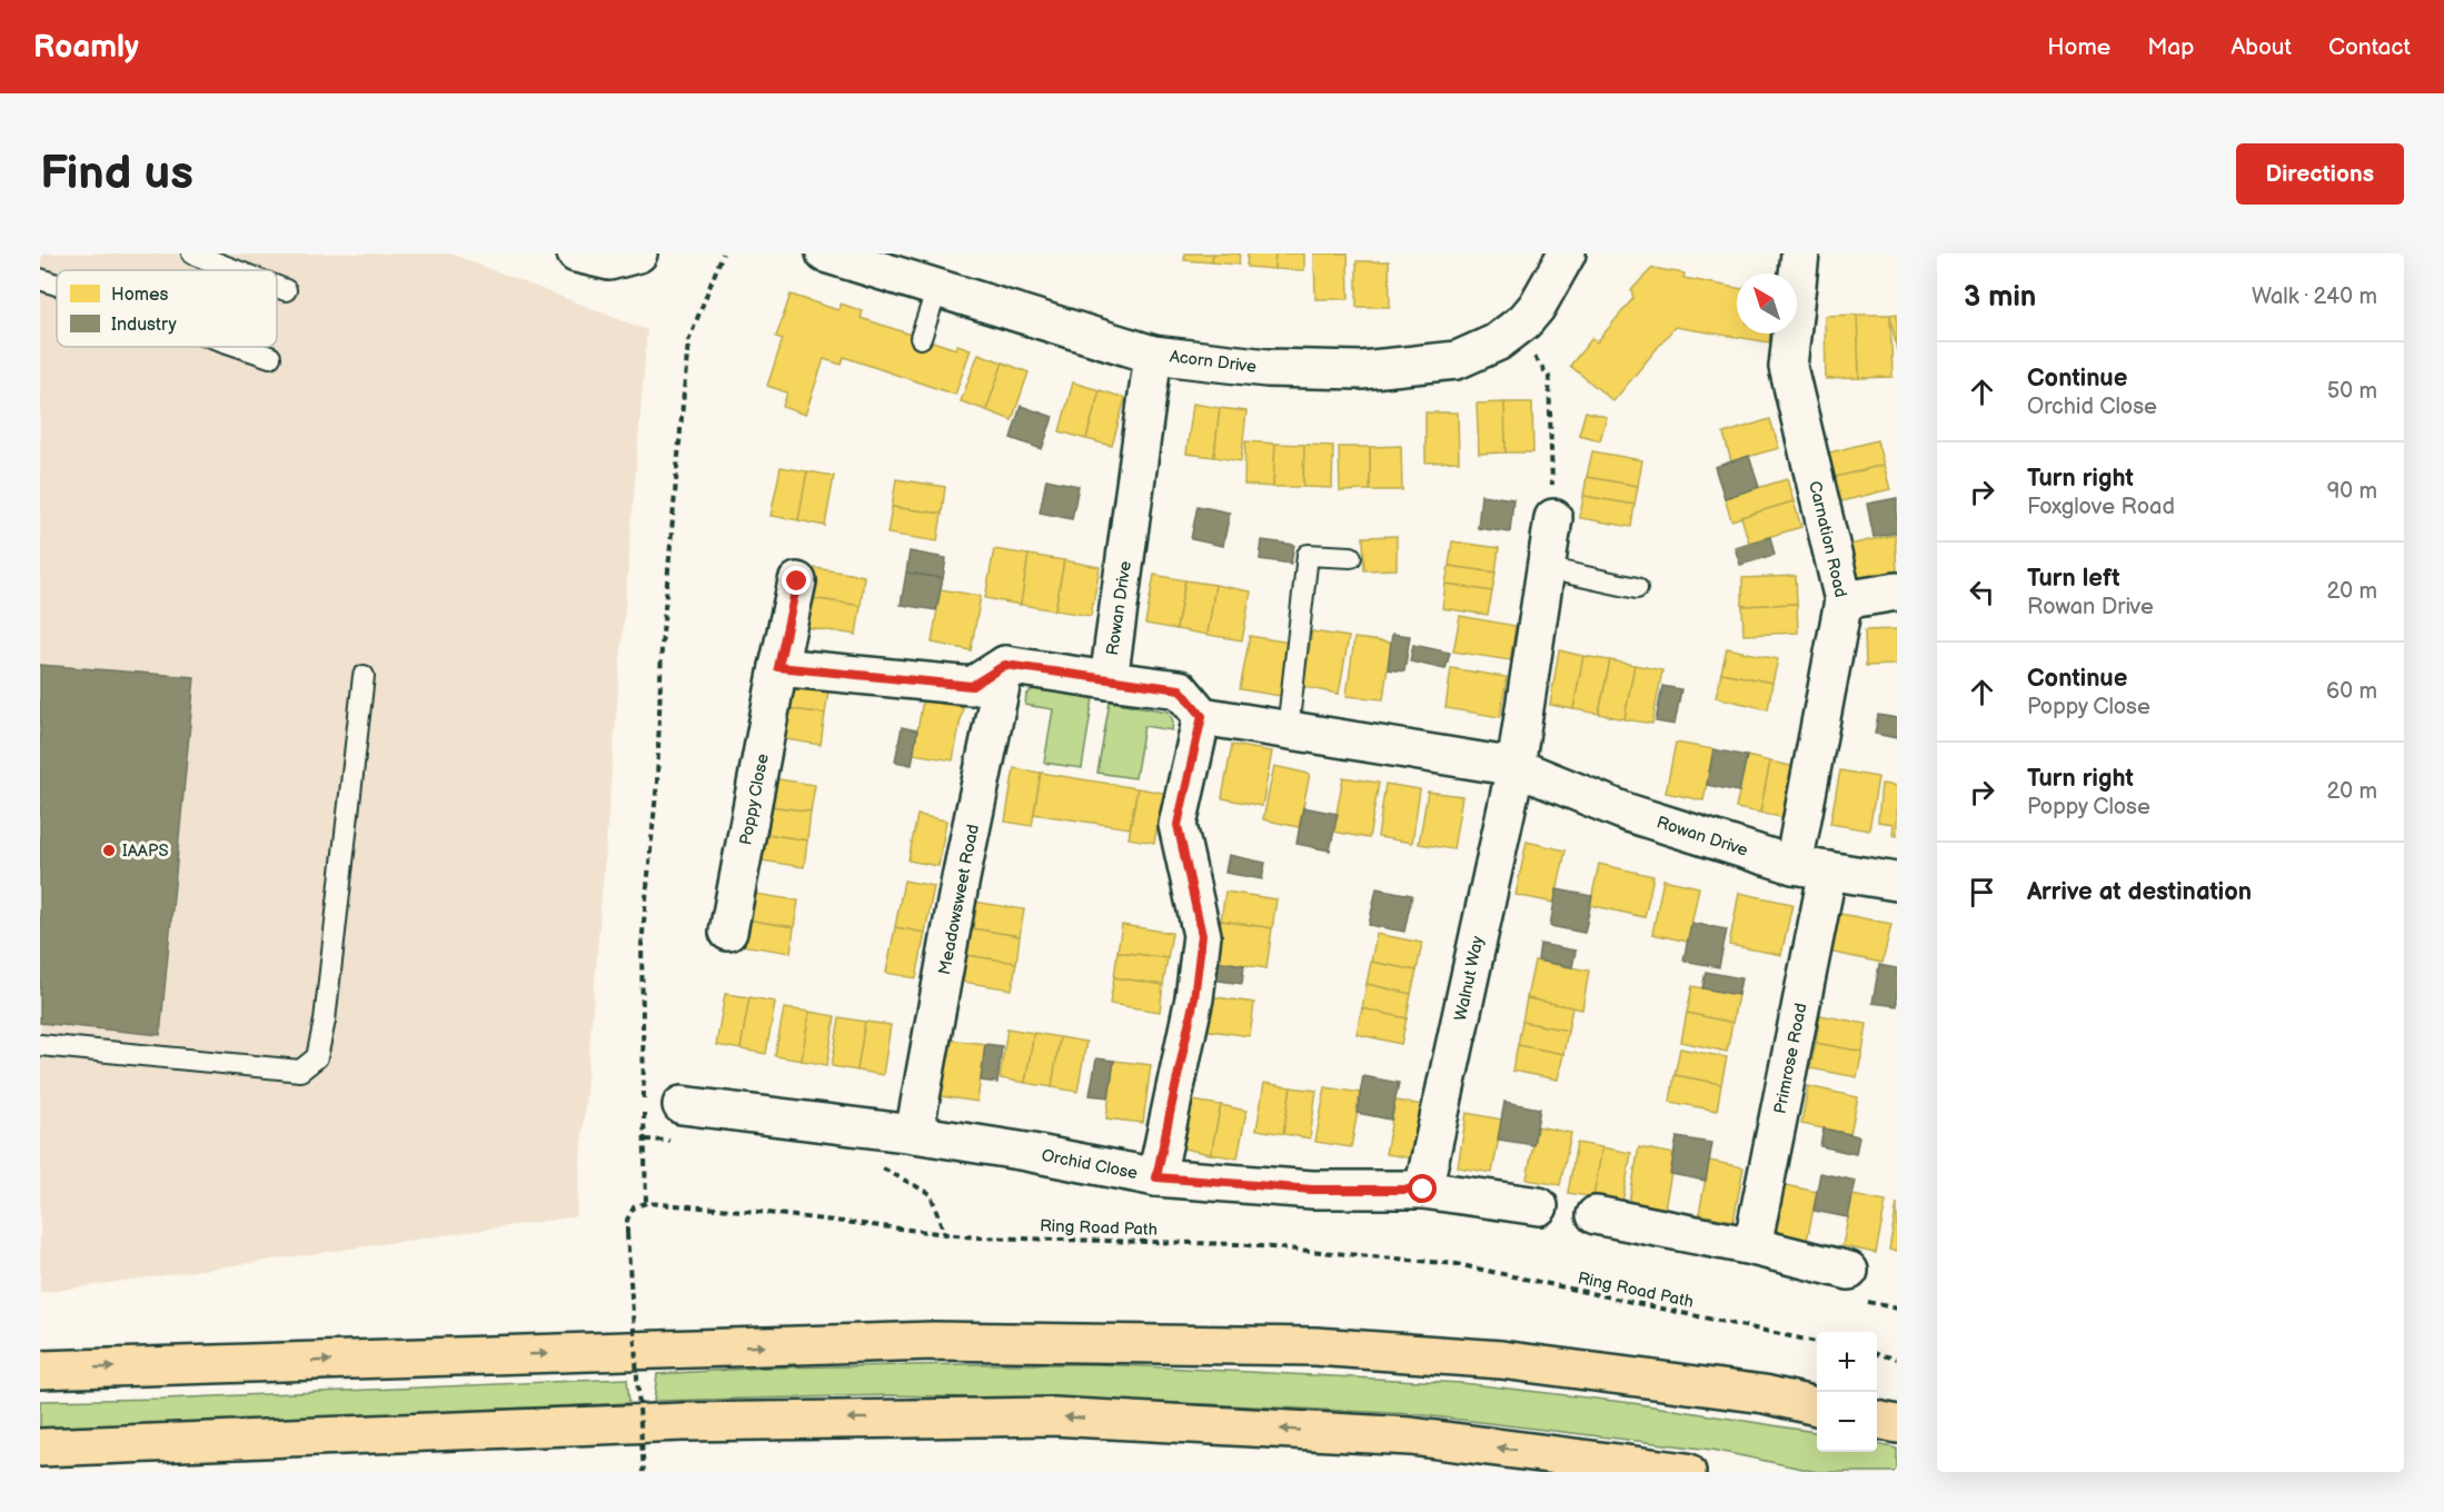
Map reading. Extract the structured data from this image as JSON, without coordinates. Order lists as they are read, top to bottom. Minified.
{"streets":{"street":["Acorn Drive","Carnation Road","Rowan Drive","Poppy Close","Meadowsweet Road","Walnut Way","Primrose Road","Orchid Close"],"path":["Ring Road Path"]},"crossings":[["Acorn Drive","Rowan Drive"],["Carnation Road","Rowan Drive"],["Carnation Road","Primrose Road"],["Rowan Drive","Walnut Way"],["Rowan Drive","Primrose Road"],["Meadowsweet Road","Orchid Close"],["Walnut Way","Orchid Close"]],"places":["IAAPS"],"legend":["Homes","Industry"],"north":"top left","page":{"header":"Roamly","nav":["Home","Map","About","Contact"],"buttons":"Directions","title":"Find us","heading":["3 min","Walk · 240 m"],"list":[["Continue","Orchid Close","50 m"],["Turn right","Foxglove Road","90 m"],["Turn left","Rowan Drive","20 m"],["Continue","Poppy Close","60 m"],["Turn right","Poppy Close","20 m"],"Arrive at destination"],"map_buttons":["+","−"]}}
